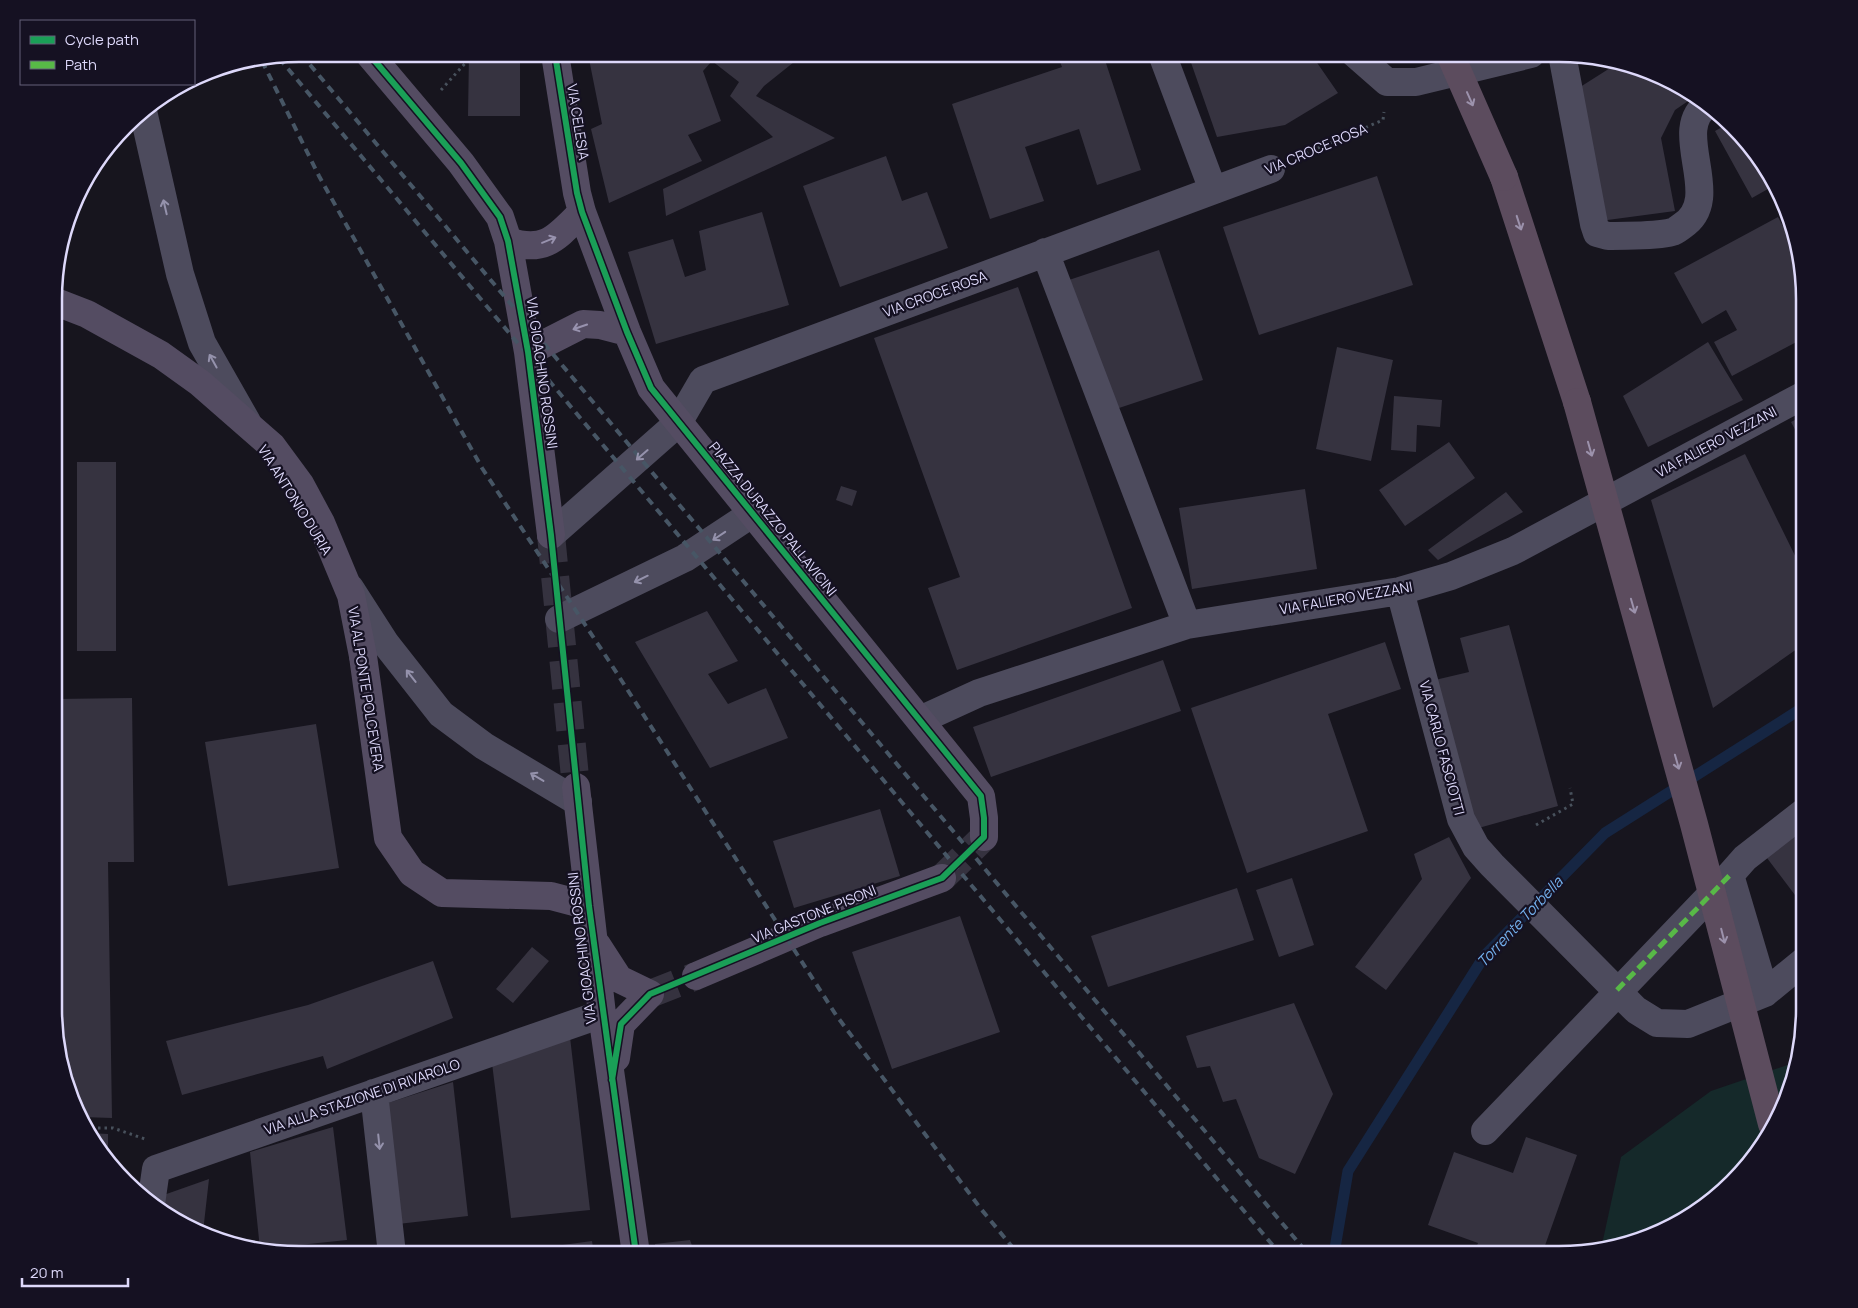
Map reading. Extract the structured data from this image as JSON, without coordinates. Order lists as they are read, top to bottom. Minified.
{"streets":{"main road":["VIA CELESIA","VIA GIOACHINO ROSSINI","PIAZZA DURAZZO PALLAVICINI","VIA AL PONTE POLCEVERA","VIA GASTONE PISONI"],"street":["VIA CROCE ROSA","VIA FALIERO VEZZANI","VIA ANTONIO DURIA","VIA CARLO FASCIOTTI","VIA ALLA STAZIONE DI RIVAROLO"]},"crossings":[["VIA CELESIA","PIAZZA DURAZZO PALLAVICINI"],["VIA CROCE ROSA","PIAZZA DURAZZO PALLAVICINI"],["VIA GIOACHINO ROSSINI","VIA ANTONIO DURIA"],["VIA GIOACHINO ROSSINI","VIA AL PONTE POLCEVERA"],["VIA GIOACHINO ROSSINI","VIA ALLA STAZIONE DI RIVAROLO"],["VIA FALIERO VEZZANI","PIAZZA DURAZZO PALLAVICINI"],["VIA FALIERO VEZZANI","VIA CARLO FASCIOTTI"]],"one_way":["VIA ANTONIO DURIA"],"water":["Torrente Torbella"],"legend":["Cycle path","Path"],"scale_bar":"20 m"}
